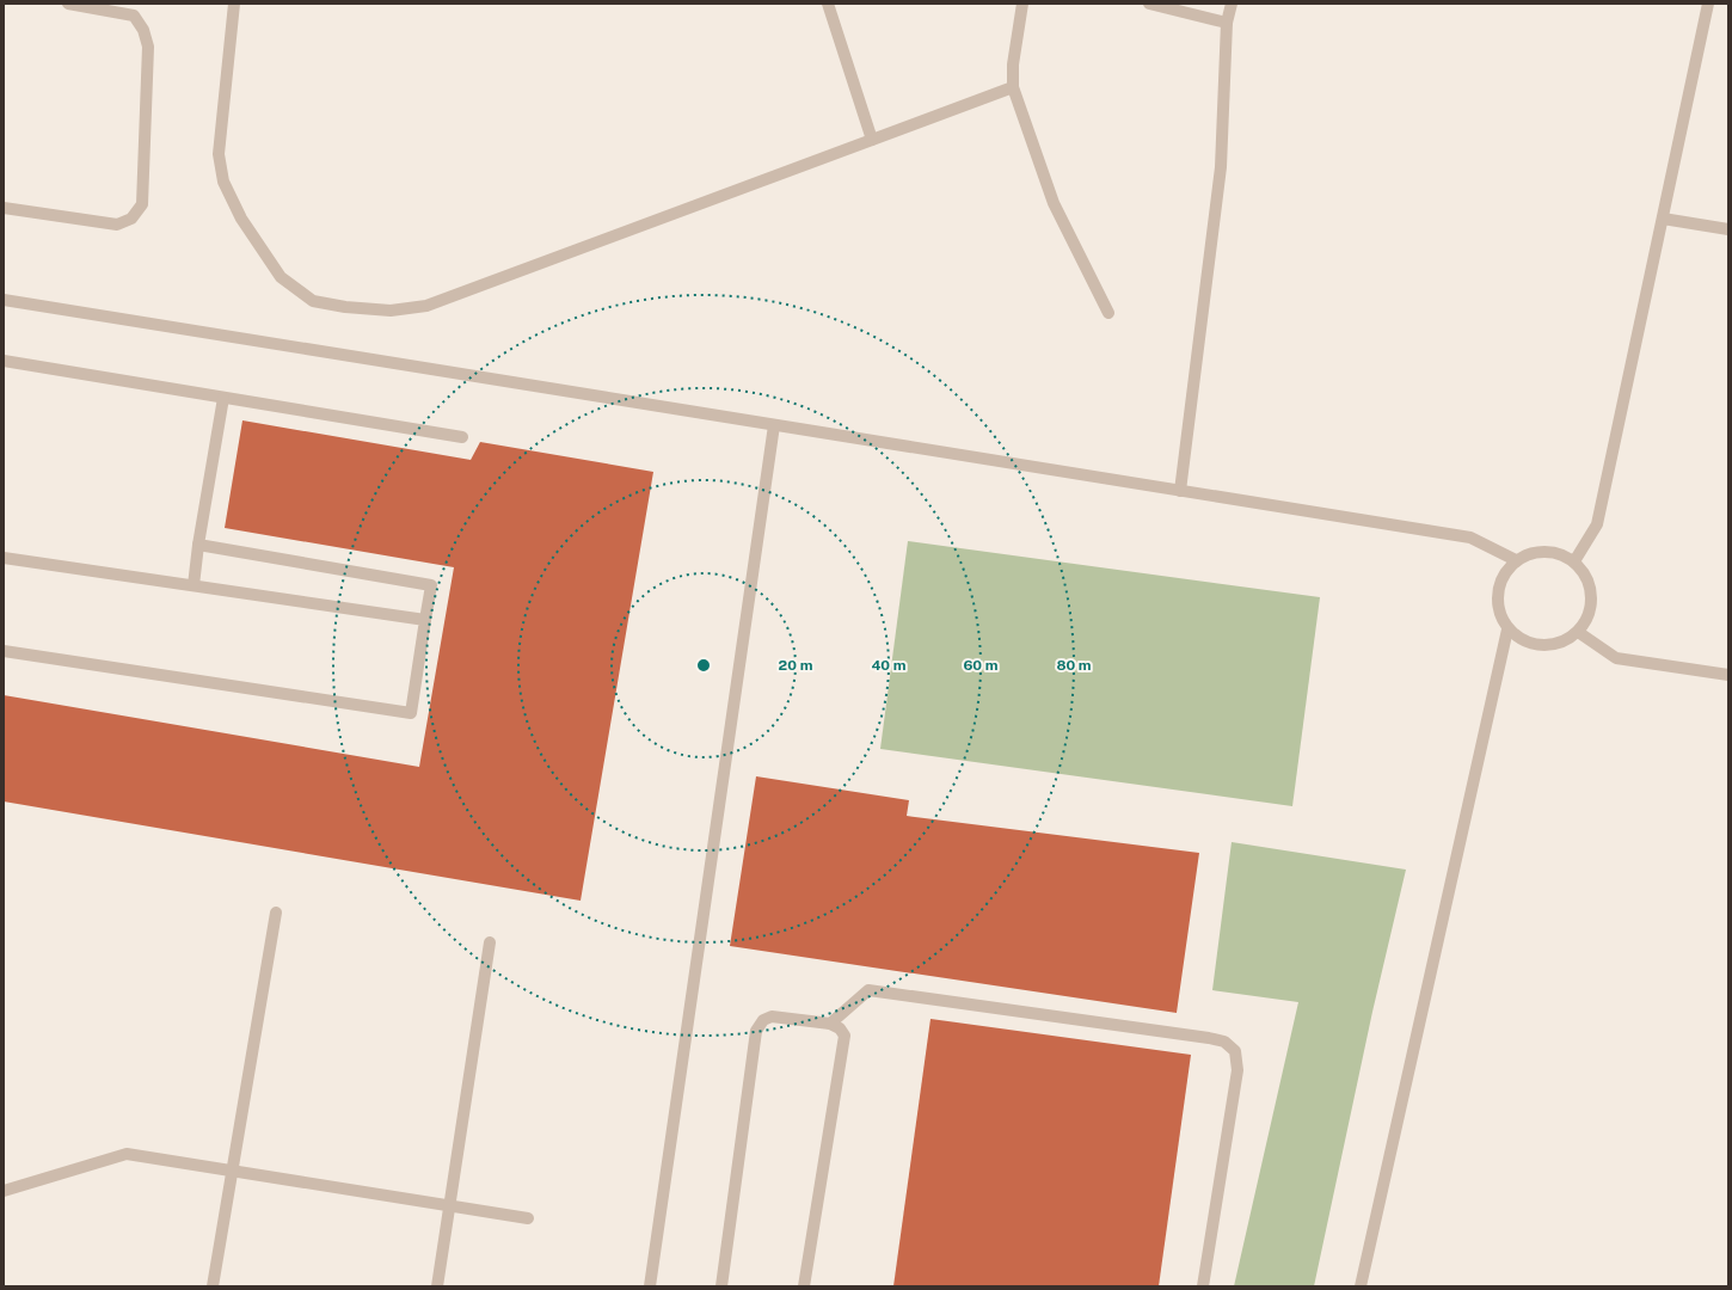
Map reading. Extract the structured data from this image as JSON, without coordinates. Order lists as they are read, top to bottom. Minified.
{"rings":["20 m","40 m","60 m","80 m"]}
